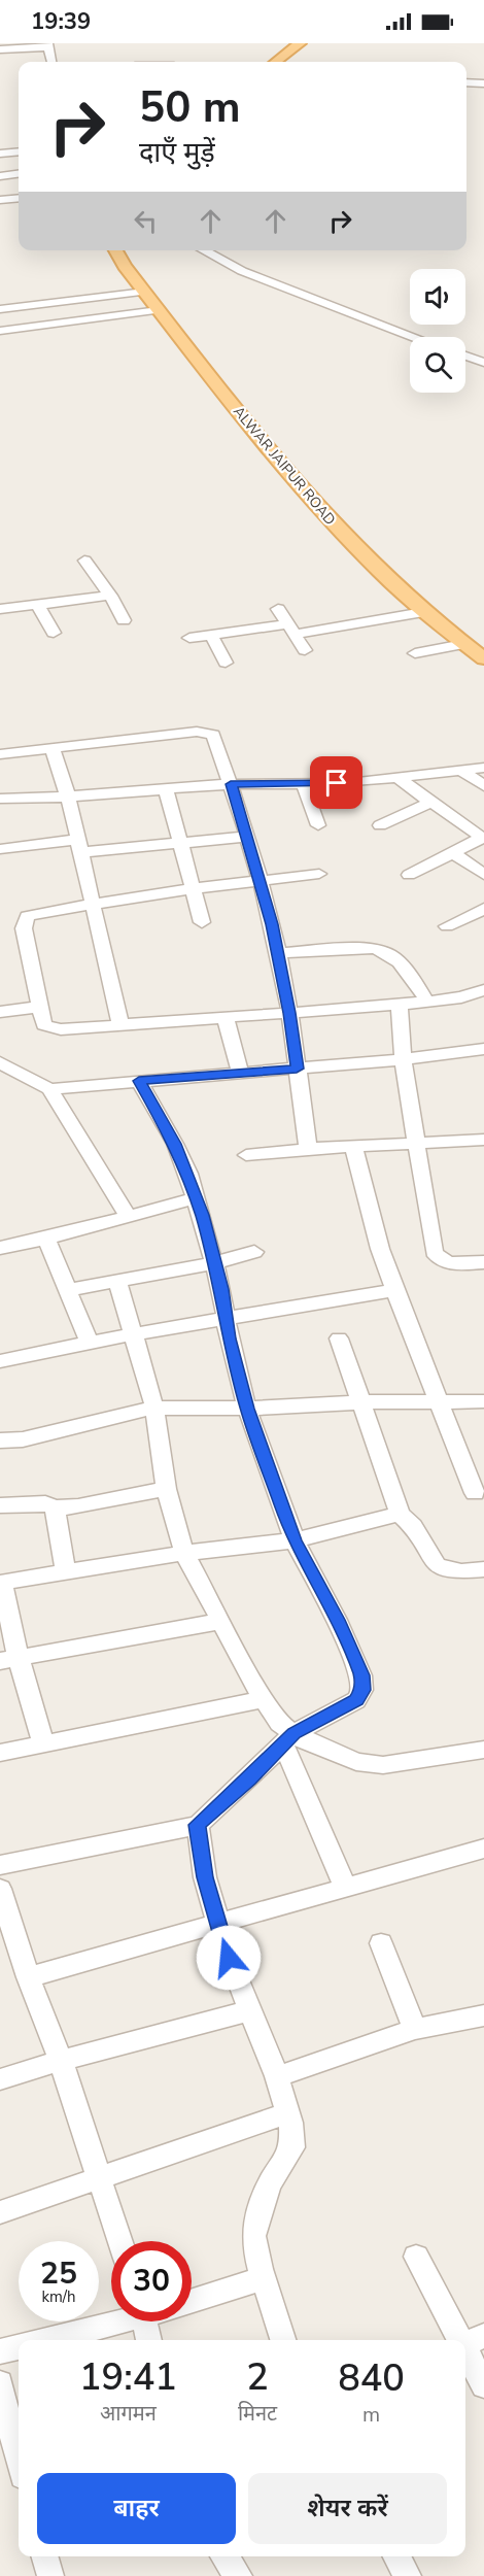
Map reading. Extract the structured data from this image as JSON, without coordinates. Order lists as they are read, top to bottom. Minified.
{"streets":{"main road":["ALWAR JAIPUR ROAD"]},"page":{"status":"19:39","turn":["50 m","दाएँ मुड़ें"],"speed":"25 km/h","limit":"30","eta":["19:41","आगमन","2","मिनट","840","m"],"buttons":["बाहर","शेयर करें"]}}
